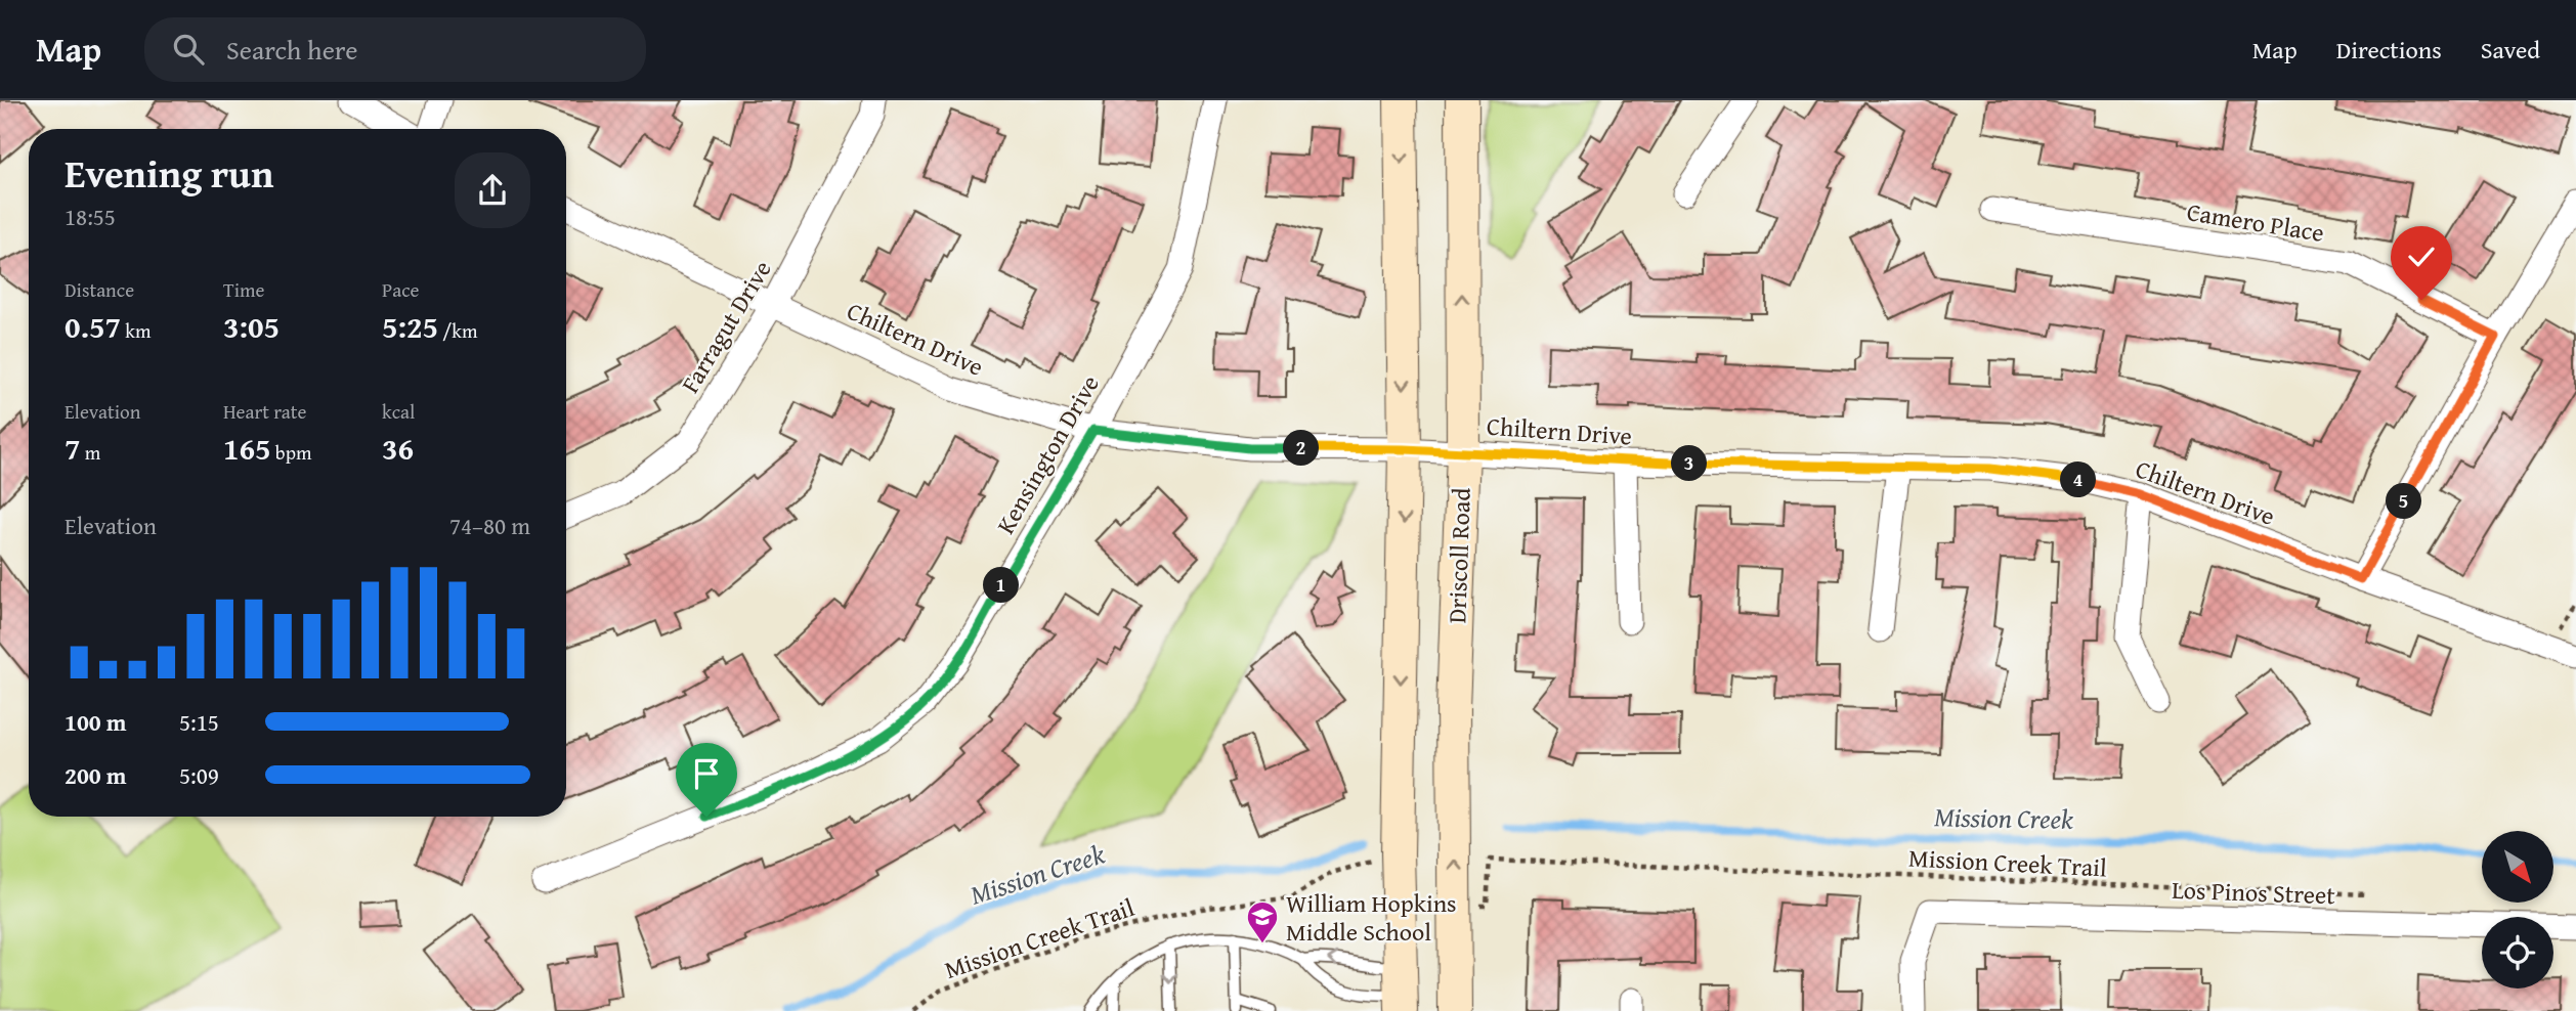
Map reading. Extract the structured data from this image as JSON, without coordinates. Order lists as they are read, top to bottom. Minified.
{"streets":{"street":["Camero Place","Farragut Drive","Chiltern Drive","Kensington Drive","Driscoll Road","Los Pinos Street"],"path":["Mission Creek Trail"]},"crossings":[["Farragut Drive","Chiltern Drive"],["Chiltern Drive","Kensington Drive"],["Chiltern Drive","Driscoll Road"]],"water":["Mission Creek"],"places":{"school or university":["William Hopkins Middle School"]},"north":"bottom right","page":{"header":"Map","search":"Search here","nav":["Map","Directions","Saved"],"heading":["Evening run","18:55"],"stats":[["Distance","0.57 km"],["Time","3:05"],["Pace","5:25 /km"],["Elevation","7 m"],["Heart rate","165 bpm"],["kcal","36"]],"pins":["2","3","4","5","1"],"chart":["Elevation","74–80 m"],"list":[{"name":"100 m","note":"5:15"},{"name":"200 m","note":"5:09"}]}}
